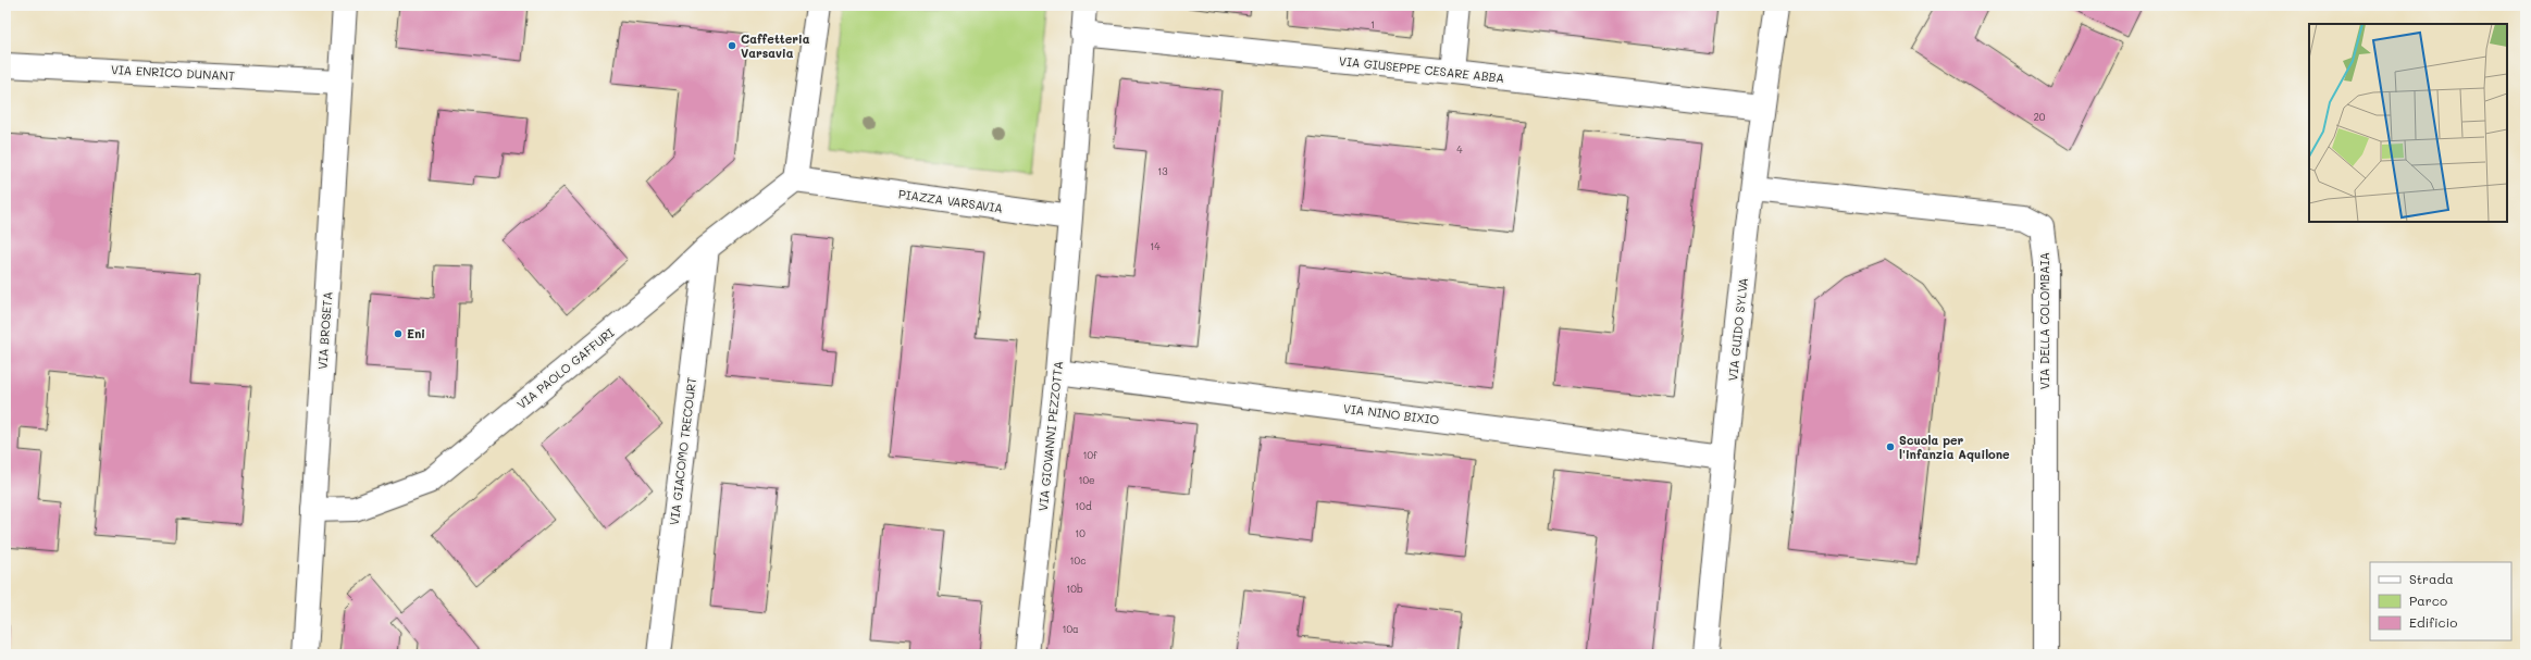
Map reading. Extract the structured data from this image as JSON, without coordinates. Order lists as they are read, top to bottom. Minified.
{"streets":{"street":["VIA GIUSEPPE CESARE ABBA","VIA ENRICO DUNANT","PIAZZA VARSAVIA","VIA DELLA COLOMBAIA","VIA GUIDO SYLVA","VIA BROSETA","VIA PAOLO GAFFURI","VIA NINO BIXIO","VIA GIOVANNI PEZZOTTA","VIA GIACOMO TRECOURT"]},"crossings":[["VIA GIUSEPPE CESARE ABBA","VIA GUIDO SYLVA"],["VIA ENRICO DUNANT","VIA BROSETA"],["PIAZZA VARSAVIA","VIA PAOLO GAFFURI"],["PIAZZA VARSAVIA","VIA GIOVANNI PEZZOTTA"],["VIA DELLA COLOMBAIA","VIA GUIDO SYLVA"],["VIA GUIDO SYLVA","VIA NINO BIXIO"],["VIA BROSETA","VIA PAOLO GAFFURI"],["VIA PAOLO GAFFURI","VIA GIACOMO TRECOURT"],["VIA NINO BIXIO","VIA GIOVANNI PEZZOTTA"]],"places":["Caffetteria Varsavia","Eni","Scuola per l'infanzia Aquilone"],"house_numbers":["1","20","4","13","14","10f","10e","10d","10","10c","10b","10a"],"legend":["Strada","Parco","Edificio"]}
